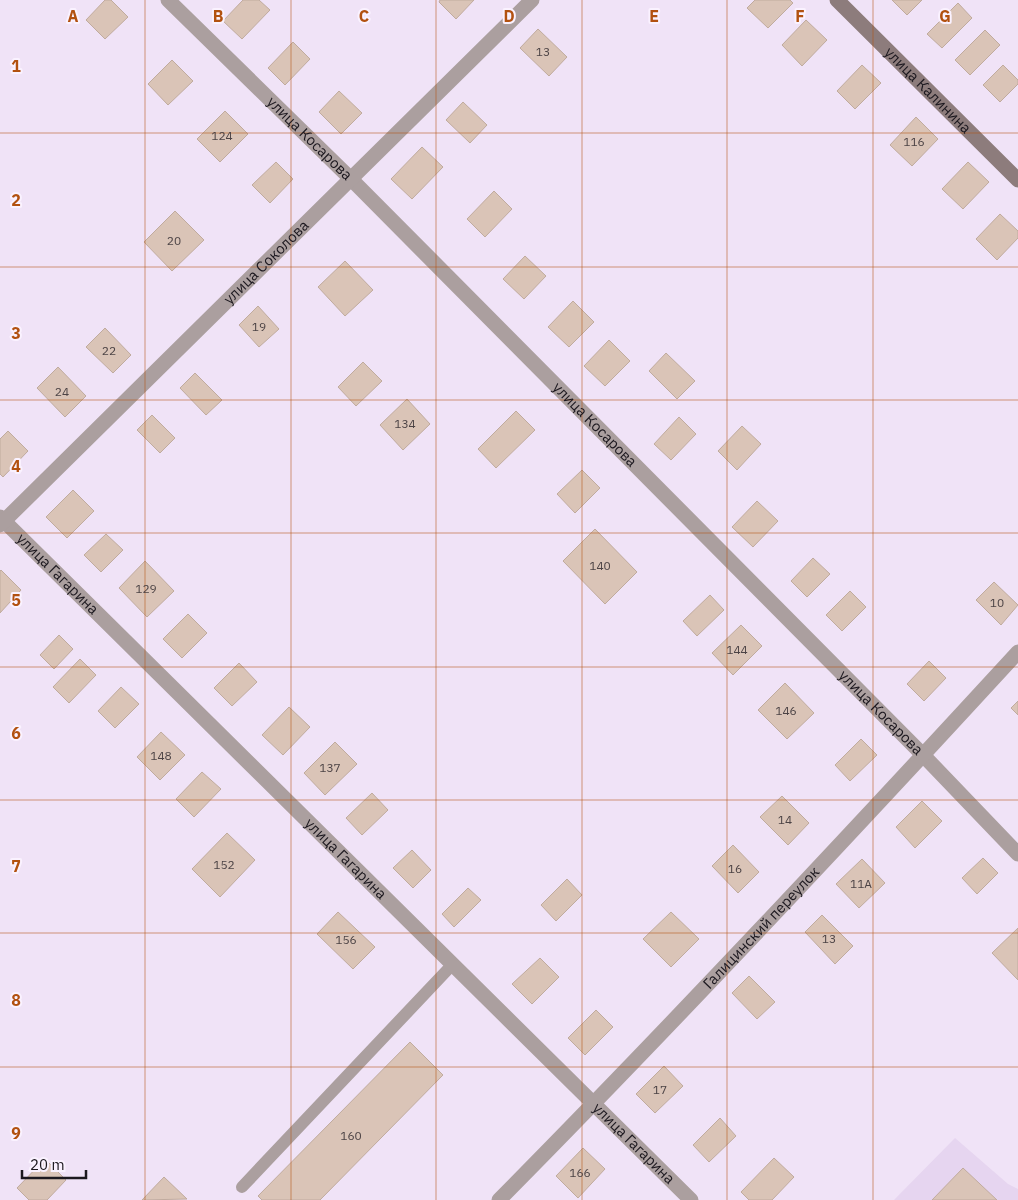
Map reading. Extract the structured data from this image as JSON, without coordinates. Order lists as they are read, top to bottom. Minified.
{"streets":{"street":["улица Калинина","улица Косарова","улица Соколова","улица Гагарина","Галицинский переулок"]},"crossings":[["улица Косарова","улица Соколова"],["улица Косарова","Галицинский переулок"],["улица Соколова","улица Гагарина"],["улица Гагарина","Галицинский переулок"]],"house_numbers":["13","124","116","20","19","22","24","134","140","129","10","144","146","148","137","14","152","16","11А","13","156","17","160","166"],"scale_bar":"20 m","grid":{"columns":["A","B","C","D","E","F","G"],"rows":["1","2","3","4","5","6","7","8","9"]}}
